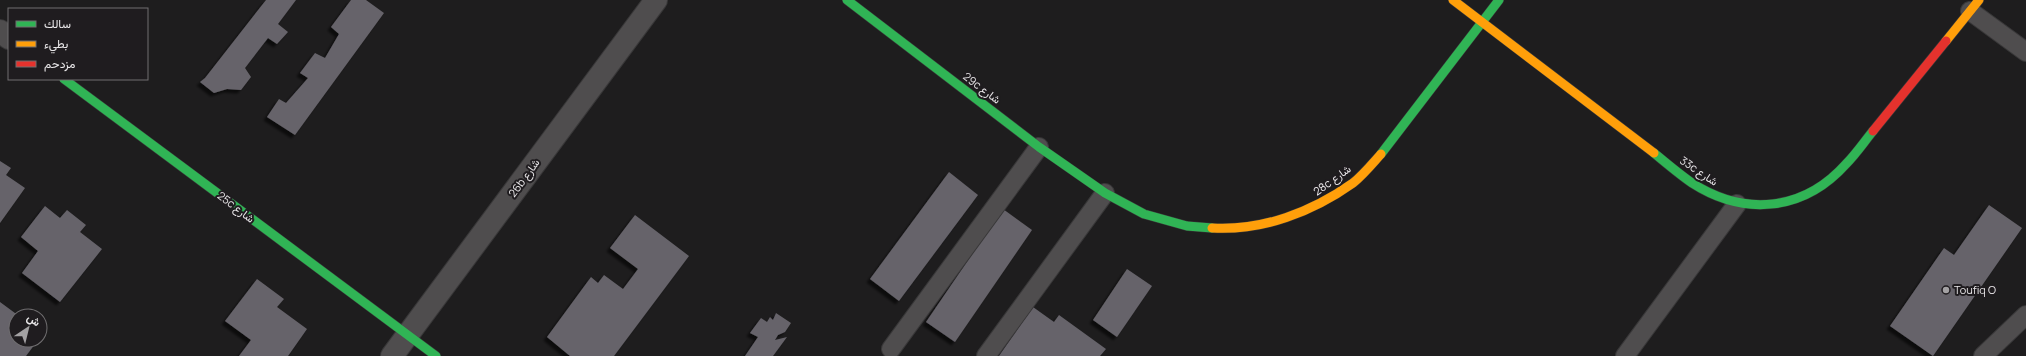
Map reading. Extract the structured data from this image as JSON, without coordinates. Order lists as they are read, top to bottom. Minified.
{"streets":{"street":["29c شارع","33c شارع","26b شارع","28c شارع","25c شارع"]},"crossings":[["29c شارع","28c شارع"],["33c شارع","28c شارع"],["26b شارع","25c شارع"]],"places":["Toufiq O"],"legend":["سالك","بطيء","مزدحم"],"north":"top right"}
